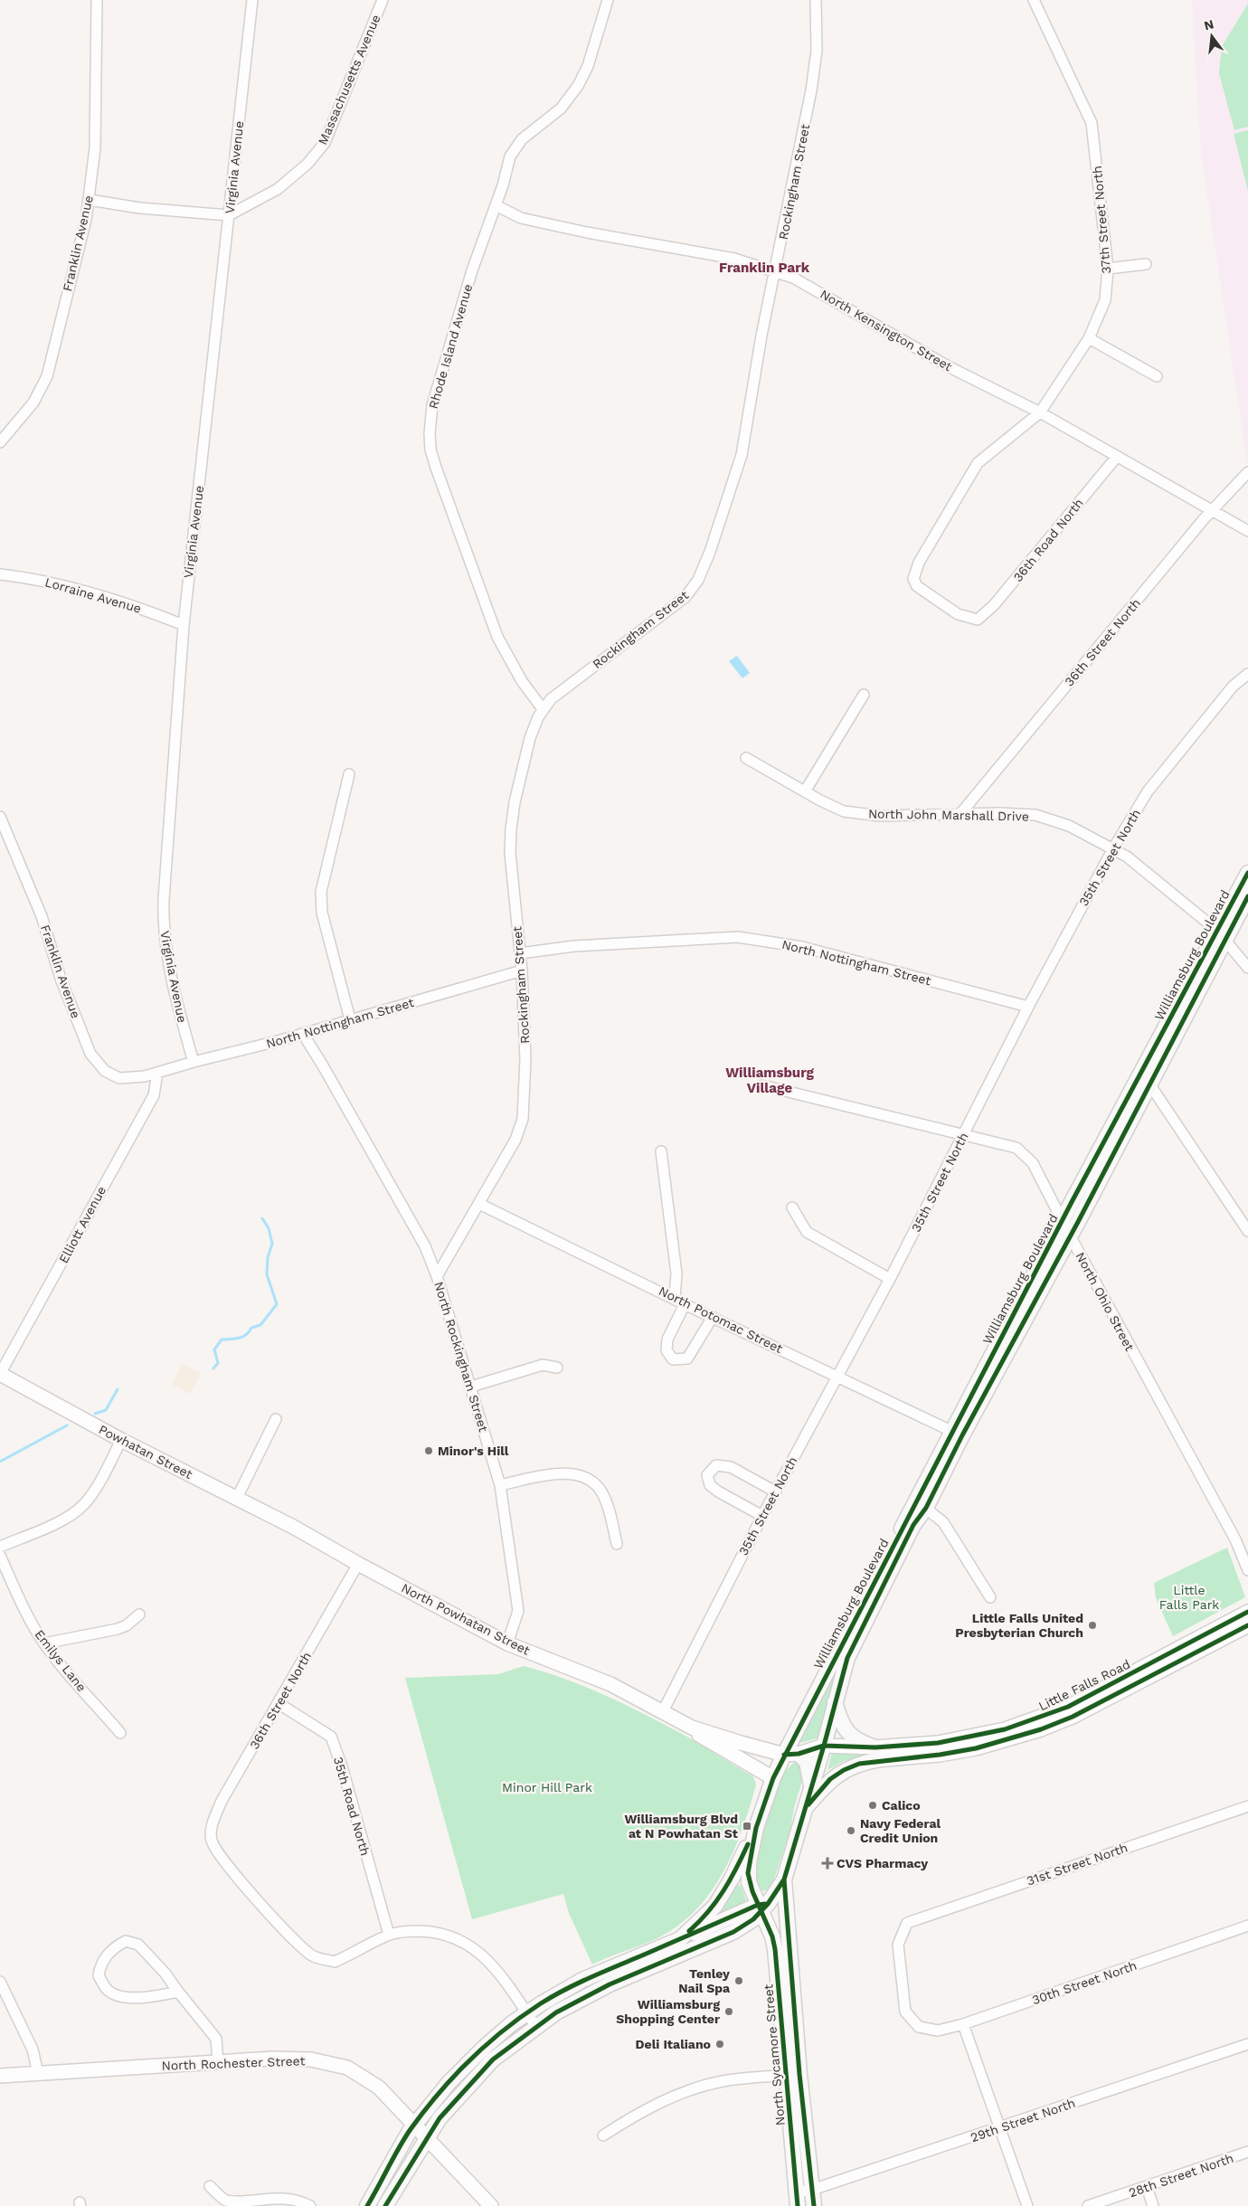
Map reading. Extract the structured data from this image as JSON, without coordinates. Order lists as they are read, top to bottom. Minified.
{"streets":{"main road":["Williamsburg Boulevard","North Sycamore Street"],"street":["Massachusetts Avenue","Virginia Avenue","Rockingham Street","37th Street North","Franklin Avenue","North Kensington Street","Rhode Island Avenue","36th Road North","Lorraine Avenue","36th Street North","North John Marshall Drive","35th Street North","North Nottingham Street","Elliott Avenue","North Ohio Street","North Potomac Street","North Rockingham Street","Powhatan Street","North Powhatan Street","Emilys Lane","Little Falls Road","35th Road North","31st Street North","30th Street North","North Rochester Street","29th Street North","28th Street North"]},"crossings":[["Massachusetts Avenue","Virginia Avenue"],["Virginia Avenue","Lorraine Avenue"],["Virginia Avenue","North Nottingham Street"],["Rockingham Street","North Kensington Street"],["Rockingham Street","Rhode Island Avenue"],["Rockingham Street","North Nottingham Street"],["Rockingham Street","North Rockingham Street"],["37th Street North","North Kensington Street"],["37th Street North","36th Road North"],["Franklin Avenue","North Nottingham Street"],["Franklin Avenue","Elliott Avenue"],["North Kensington Street","Rhode Island Avenue"],["North Kensington Street","36th Road North"],["North Kensington Street","36th Street North"],["36th Street North","North John Marshall Drive"],["36th Street North","North Powhatan Street"],["36th Street North","35th Road North"],["North John Marshall Drive","35th Street North"],["North John Marshall Drive","Williamsburg Boulevard"],["35th Street North","North Nottingham Street"],["35th Street North","North Ohio Street"],["35th Street North","North Potomac Street"],["35th Street North","North Powhatan Street"],["Williamsburg Boulevard","North Ohio Street"],["Williamsburg Boulevard","North Potomac Street"],["Williamsburg Boulevard","North Powhatan Street"],["Williamsburg Boulevard","Little Falls Road"],["Williamsburg Boulevard","North Sycamore Street"],["Williamsburg Boulevard","North Rochester Street"],["North Nottingham Street","Elliott Avenue"],["Elliott Avenue","Powhatan Street"],["North Potomac Street","North Rockingham Street"],["North Rockingham Street","North Powhatan Street"],["Powhatan Street","North Powhatan Street"],["North Powhatan Street","Little Falls Road"],["31st Street North","30th Street North"],["North Sycamore Street","29th Street North"]],"districts":["Franklin Park","Williamsburg Village"],"parks":["Little Falls Park","Minor Hill Park"],"places":{"other":["Minor's Hill","Little Falls United Presbyterian Church","Calico","Navy Federal Credit Union","Tenley Nail Spa","Williamsburg Shopping Center","Deli Italiano"],"transit":["Williamsburg Blvd at N Powhatan St"],"health":["CVS Pharmacy"]},"north":"top"}
